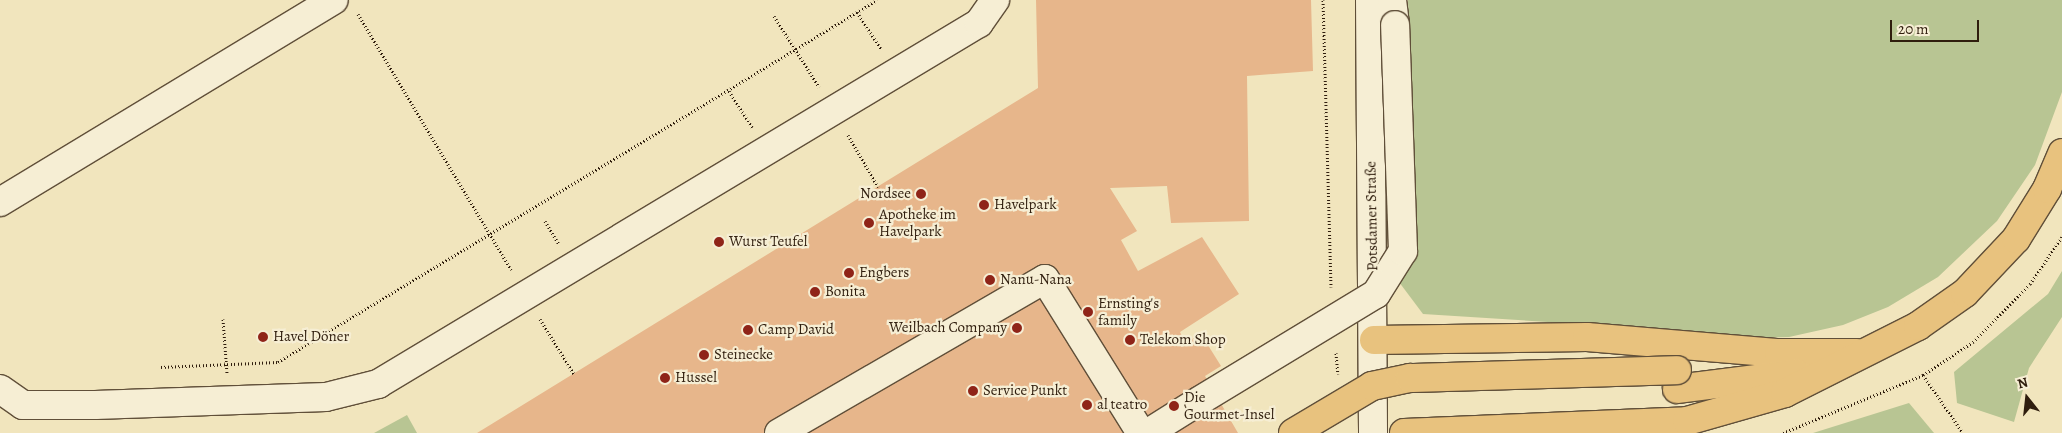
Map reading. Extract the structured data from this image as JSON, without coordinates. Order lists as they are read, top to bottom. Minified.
{"streets":{"street":["Potsdamer Straße"]},"places":["Nordsee","Havelpark","Apotheke im Havelpark","Wurst Teufel","Engbers","Nanu-Nana","Bonita","Ernsting's family","Weilbach Company","Camp David","Havel Döner","Telekom Shop","Steinecke","Hussel","Service Punkt","al teatro","Die Gourmet-Insel"],"scale_bar":"20 m","north":"top"}
